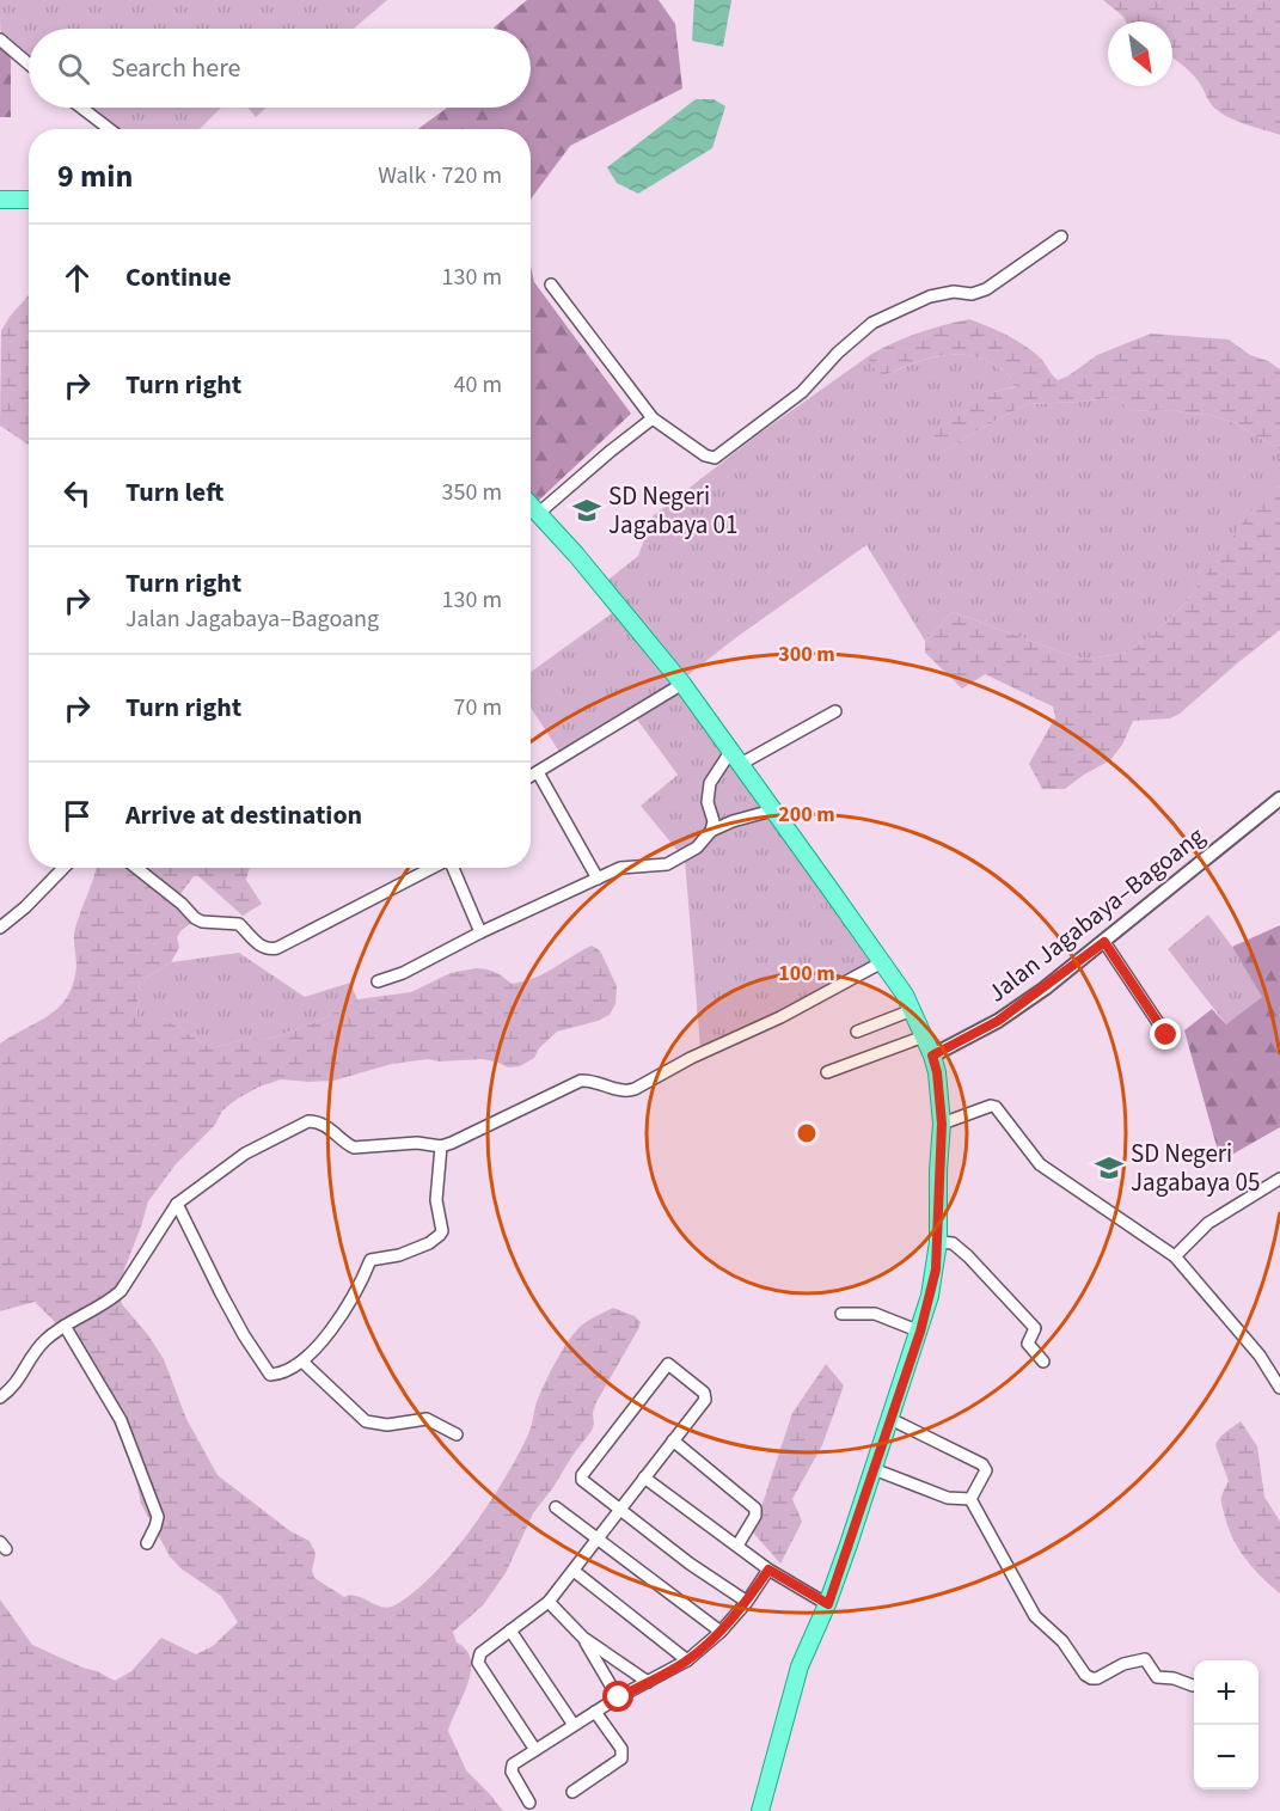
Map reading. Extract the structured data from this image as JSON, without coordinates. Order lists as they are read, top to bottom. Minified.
{"streets":{"street":["Jalan Jagabaya–Bagoang"]},"places":{"school or university":["SD Negeri Jagabaya 01","SD Negeri Jagabaya 05"]},"north":"bottom right","page":{"search":"Search here","heading":["9 min","Walk · 720 m"],"list":[["Continue","130 m"],["Turn right","40 m"],["Turn left","350 m"],["Turn right","Jalan Jagabaya–Bagoang","130 m"],["Turn right","70 m"],"Arrive at destination"],"map_buttons":["+","−"]},"rings":["300 m","200 m","100 m"]}
